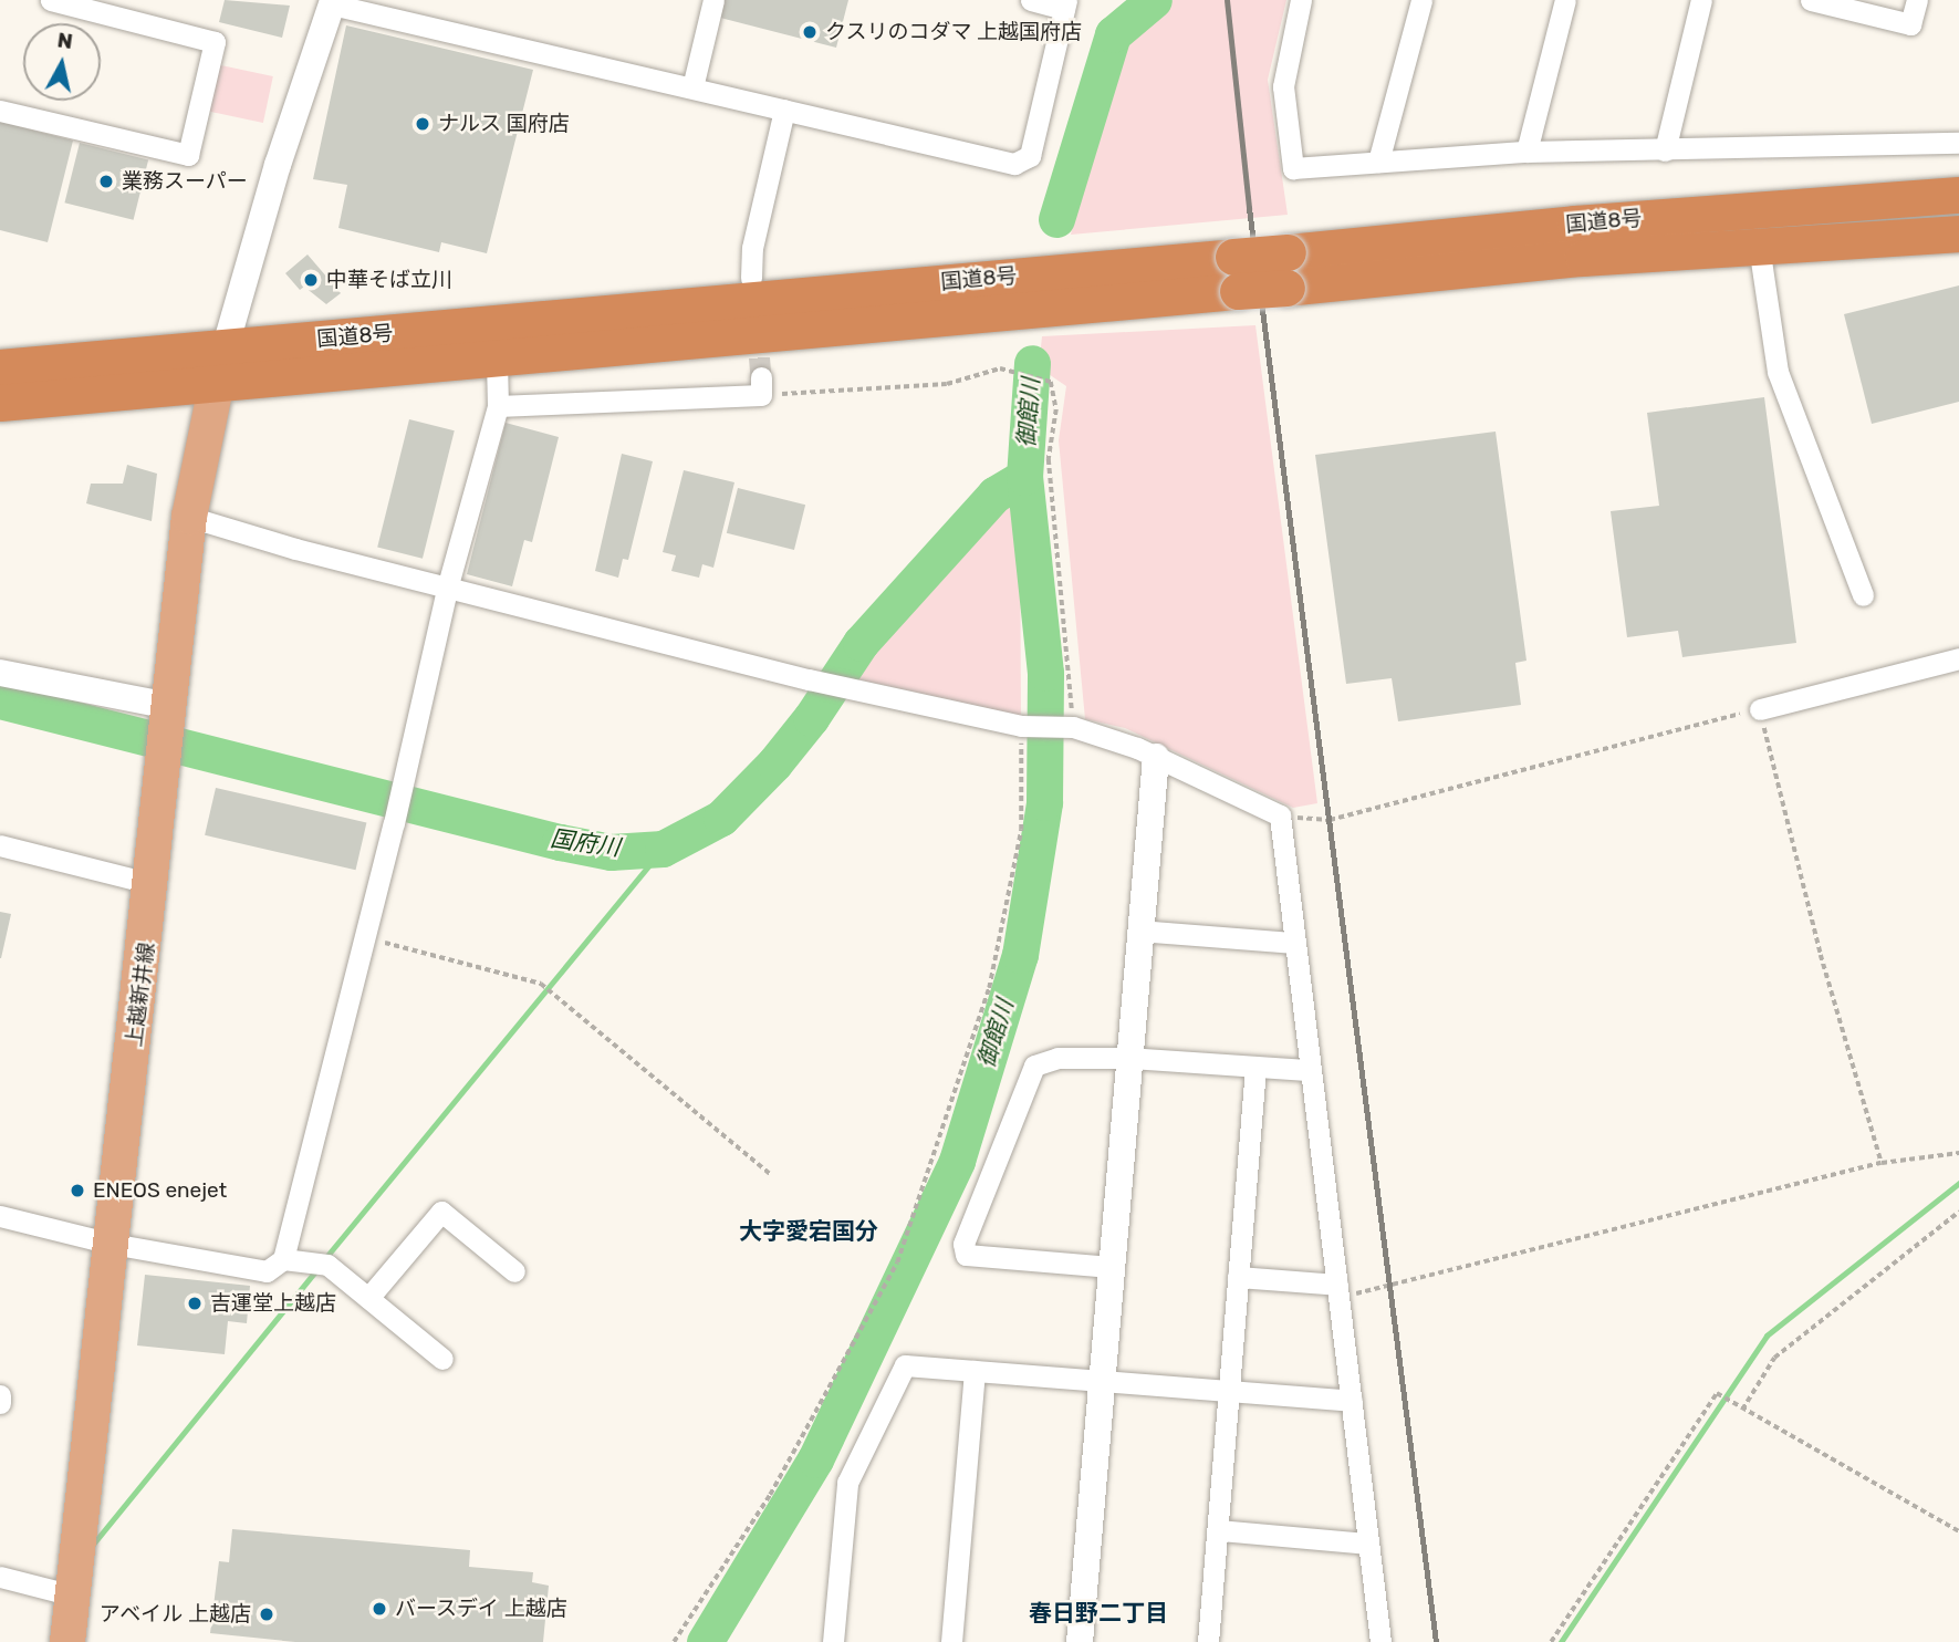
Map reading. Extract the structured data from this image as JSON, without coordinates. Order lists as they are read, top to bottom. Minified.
{"streets":{"highway":["国道8号"],"main road":["上越新井線"]},"crossings":[["国道8号","上越新井線"]],"districts":["大字愛宕国分","春日野二丁目"],"water":["御館川","国府川"],"places":["クスリのコダマ 上越国府店","ナルス 国府店","業務スーパー","中華そば立川","ENEOS enejet","吉運堂上越店","バースデイ 上越店","アベイル 上越店"],"north":"top"}
